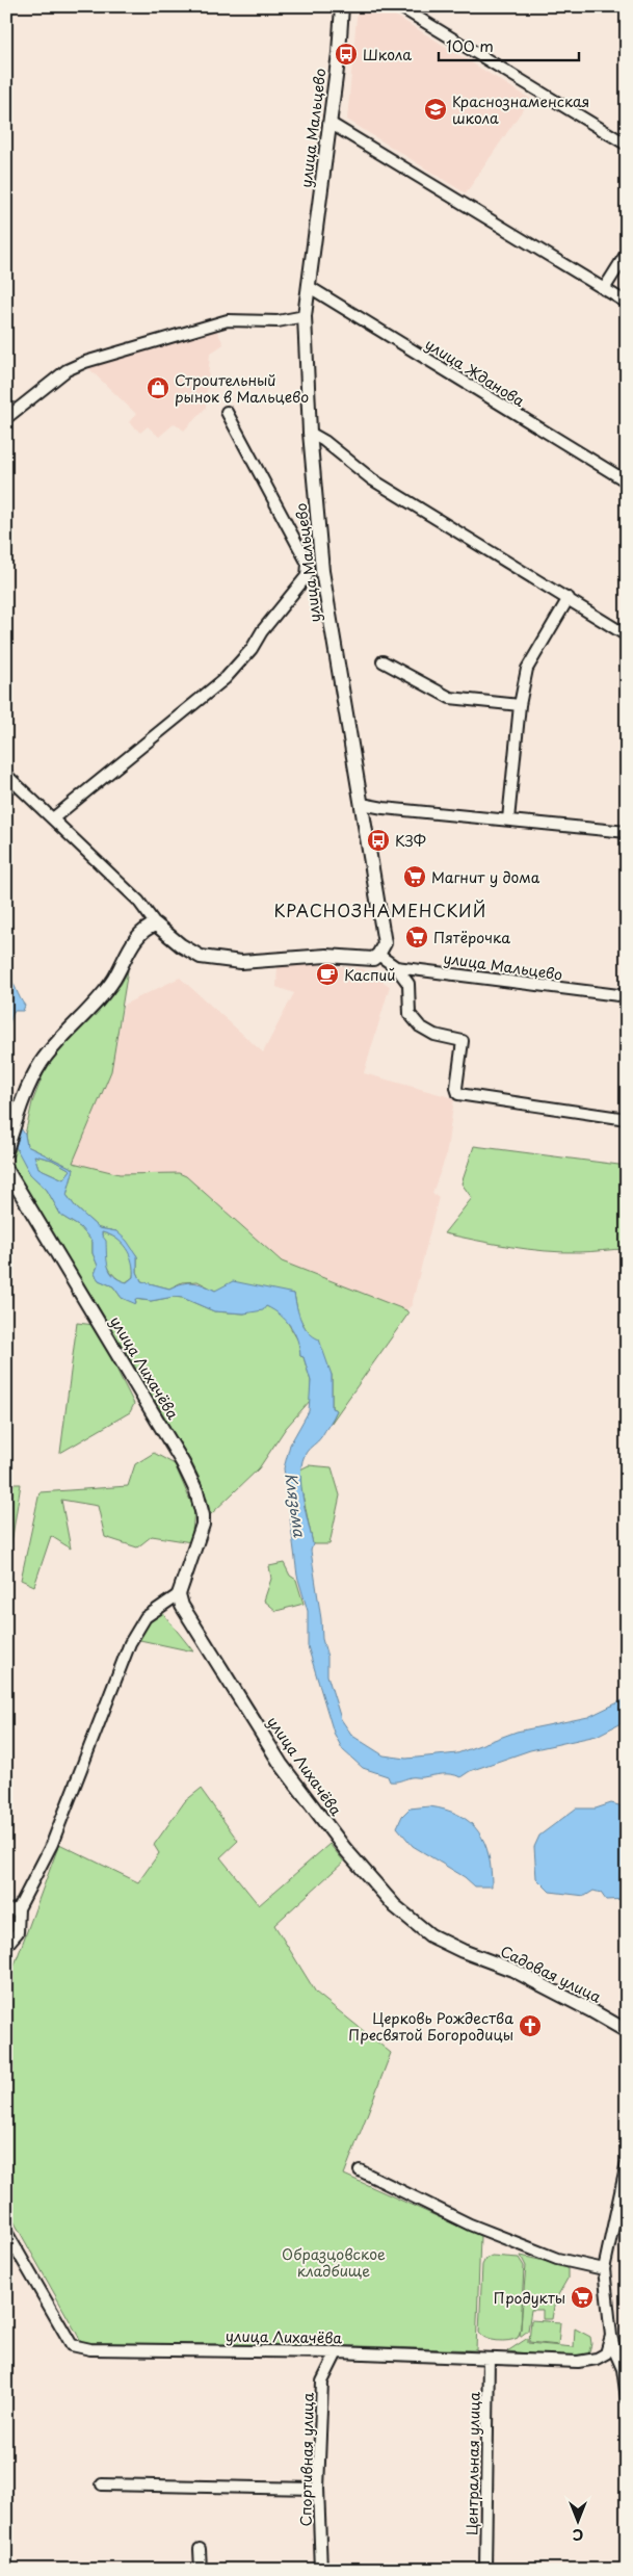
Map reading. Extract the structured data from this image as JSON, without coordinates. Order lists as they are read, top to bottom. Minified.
{"streets":{"street":["улица Мальцево","улица Жданова","улица Лихачёва","Садовая улица","Спортивная улица","Центральная улица"]},"crossings":[["улица Мальцево","улица Жданова"],["улица Лихачёва","Садовая улица"],["улица Лихачёва","Спортивная улица"],["улица Лихачёва","Центральная улица"]],"districts":["КРАСНОЗНАМЕНСКИЙ"],"water":["Клязьма"],"parks":["Образцовское кладбище"],"places":{"bus stop":["Школа","КЗФ"],"school or university":["Краснознаменская школа"],"shop":["Строительный рынок в Мальцево"],"supermarket":["Магнит у дома","Пятёрочка","Продукты"],"cafe":["Каспий"],"church":["Церковь Рождества Пресвятой Богородицы"]},"scale_bar":"100 m","north":"bottom"}
